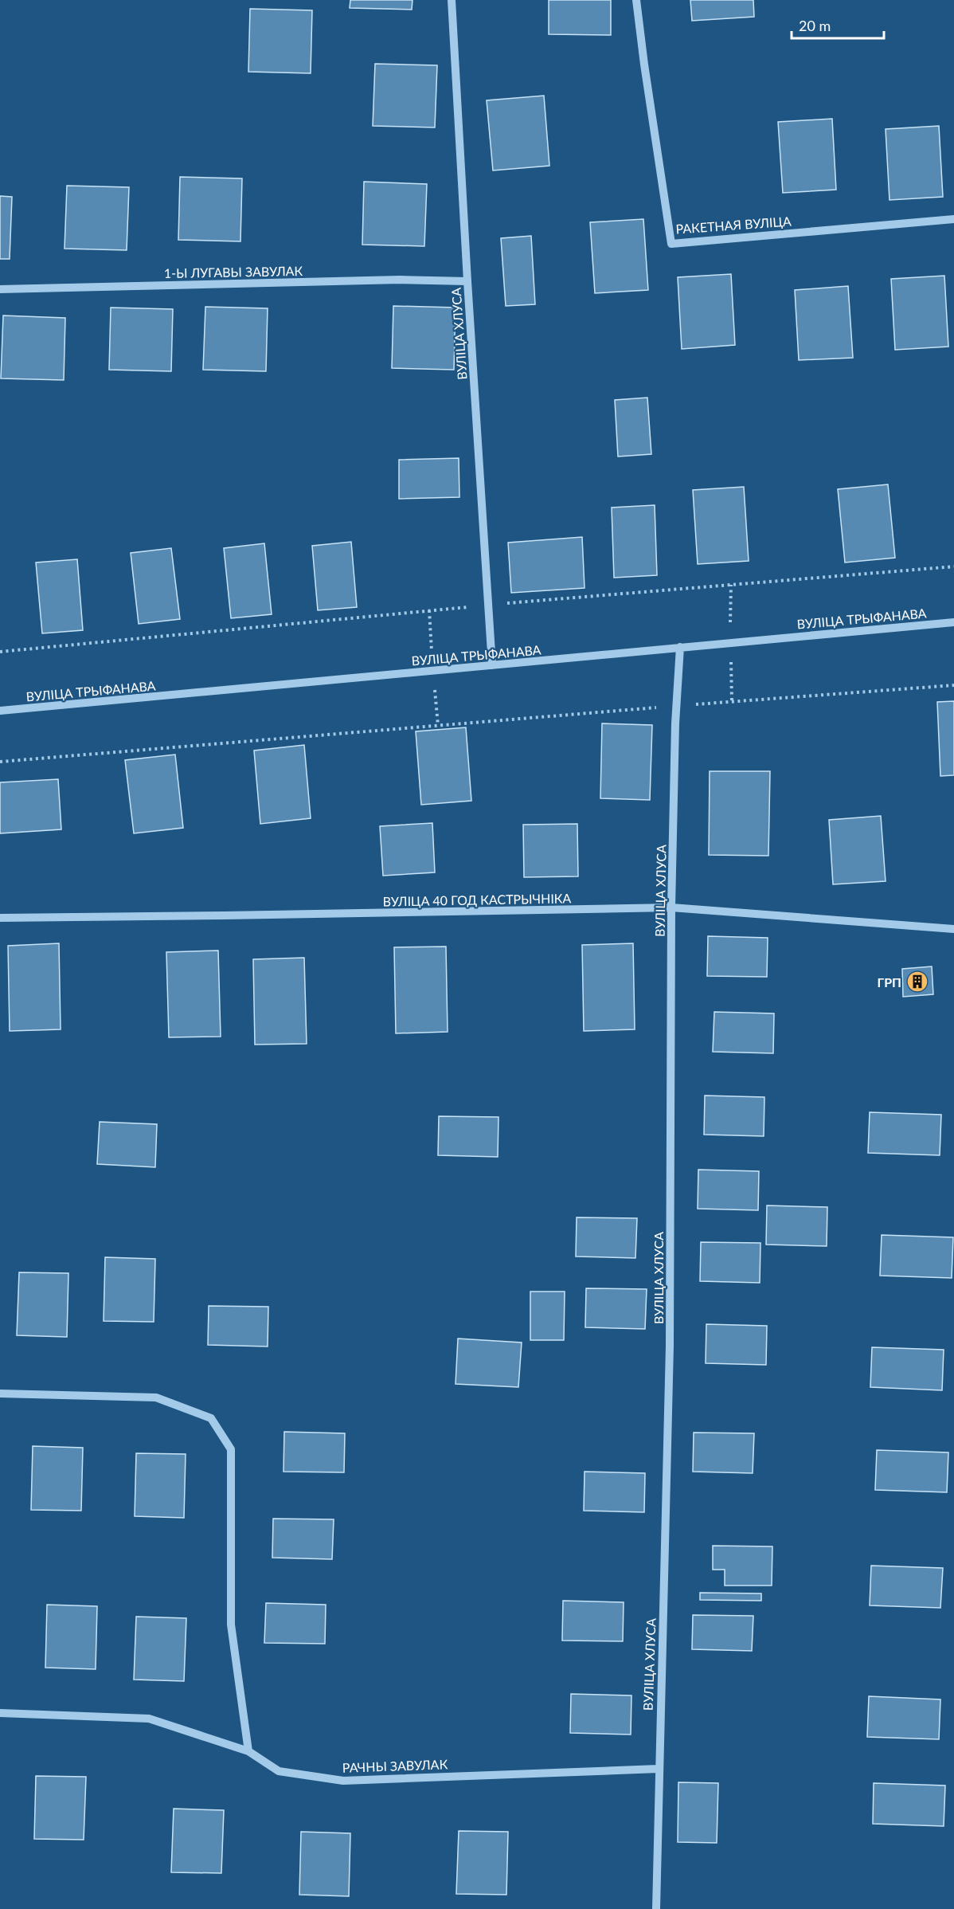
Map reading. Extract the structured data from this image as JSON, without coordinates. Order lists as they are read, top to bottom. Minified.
{"streets":{"street":["РАКЕТНАЯ ВУЛІЦА","1-Ы ЛУГАВЫ ЗАВУЛАК","ВУЛІЦА ХЛУСА","ВУЛІЦА ТРЫФАНАВА","ВУЛІЦА 40 ГОД КАСТРЫЧНІКА","РАЧНЫ ЗАВУЛАК"]},"crossings":[["1-Ы ЛУГАВЫ ЗАВУЛАК","ВУЛІЦА ХЛУСА"],["ВУЛІЦА ХЛУСА","ВУЛІЦА ТРЫФАНАВА"],["ВУЛІЦА ХЛУСА","ВУЛІЦА 40 ГОД КАСТРЫЧНІКА"],["ВУЛІЦА ХЛУСА","РАЧНЫ ЗАВУЛАК"]],"places":{"building":["ГРП"]},"scale_bar":"20 m"}
